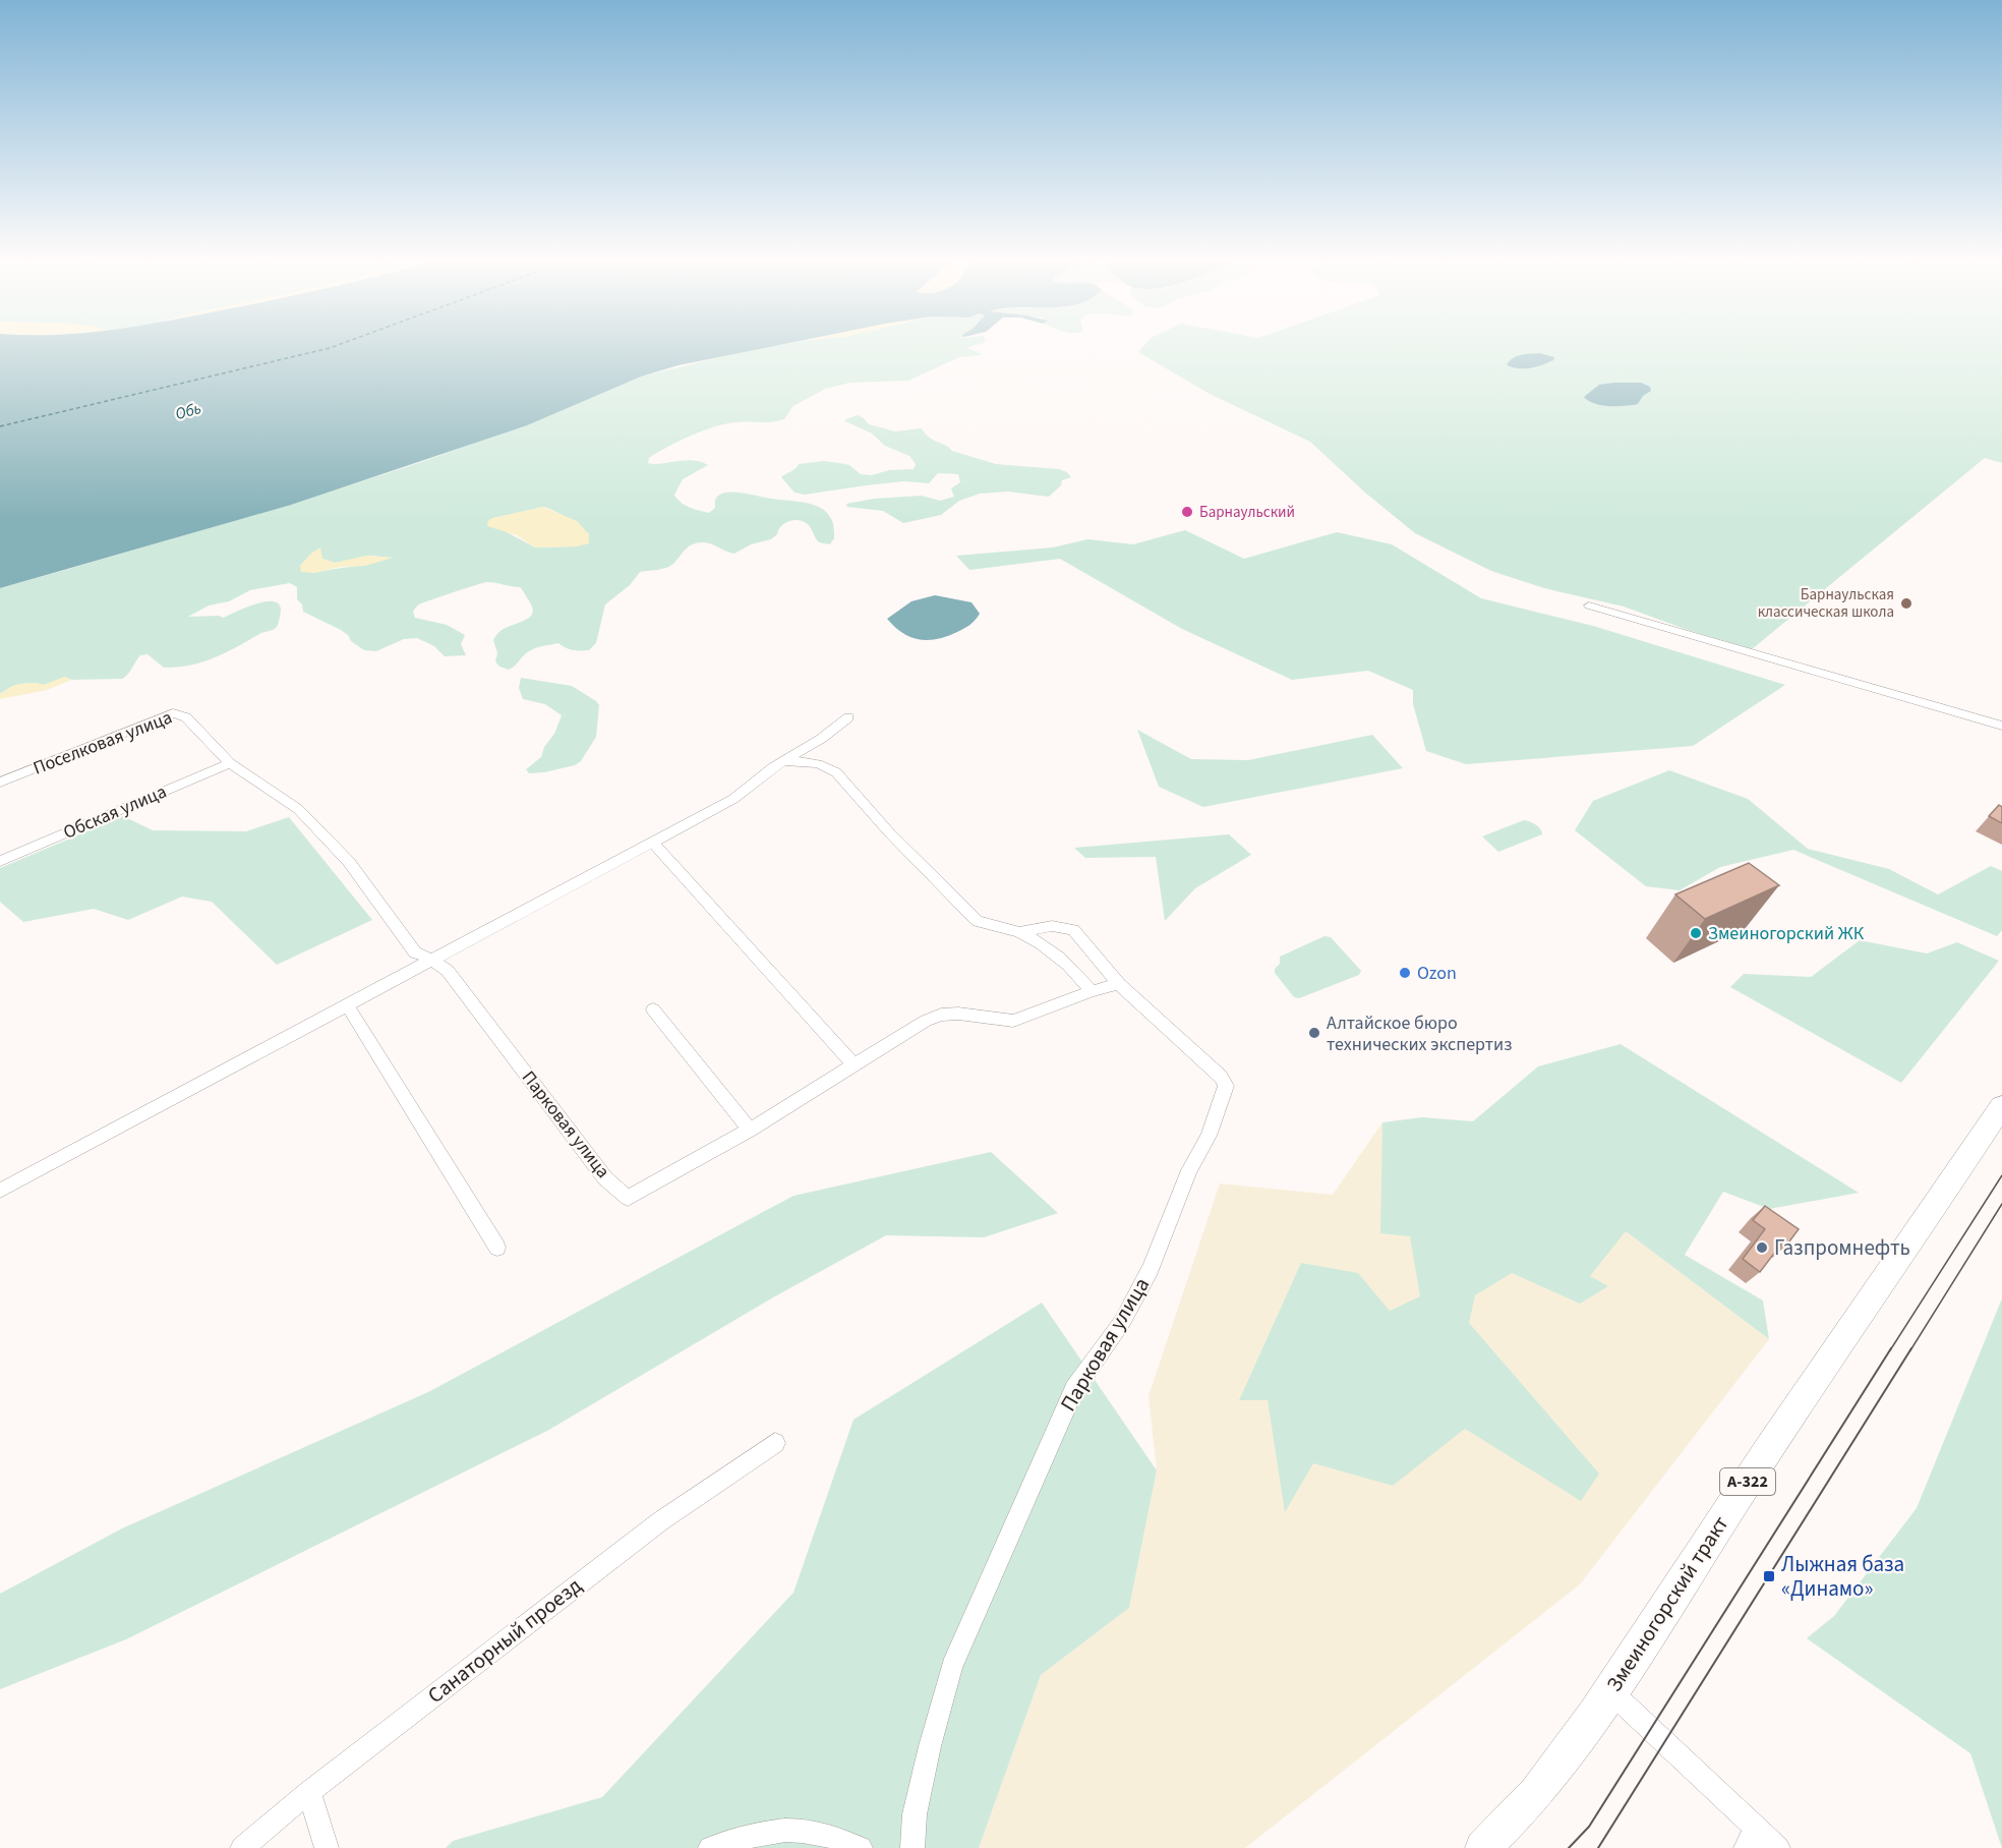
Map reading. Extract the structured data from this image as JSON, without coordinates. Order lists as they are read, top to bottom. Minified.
{"streets":{"highway":["А-322","Змеиногорский тракт"],"street":["Поселковая улица","Обская улица","Парковая улица","Санаторный проезд"]},"crossings":[["Поселковая улица","Обская улица"],["Поселковая улица","Парковая улица"]],"water":["Обь"],"places":{"other":["Барнаульский","Барнаульская классическая школа","Змеиногорский ЖК","Ozon","Алтайское бюро технических экспертиз","Газпромнефть"],"transit":["Лыжная база «Динамо»"]}}
